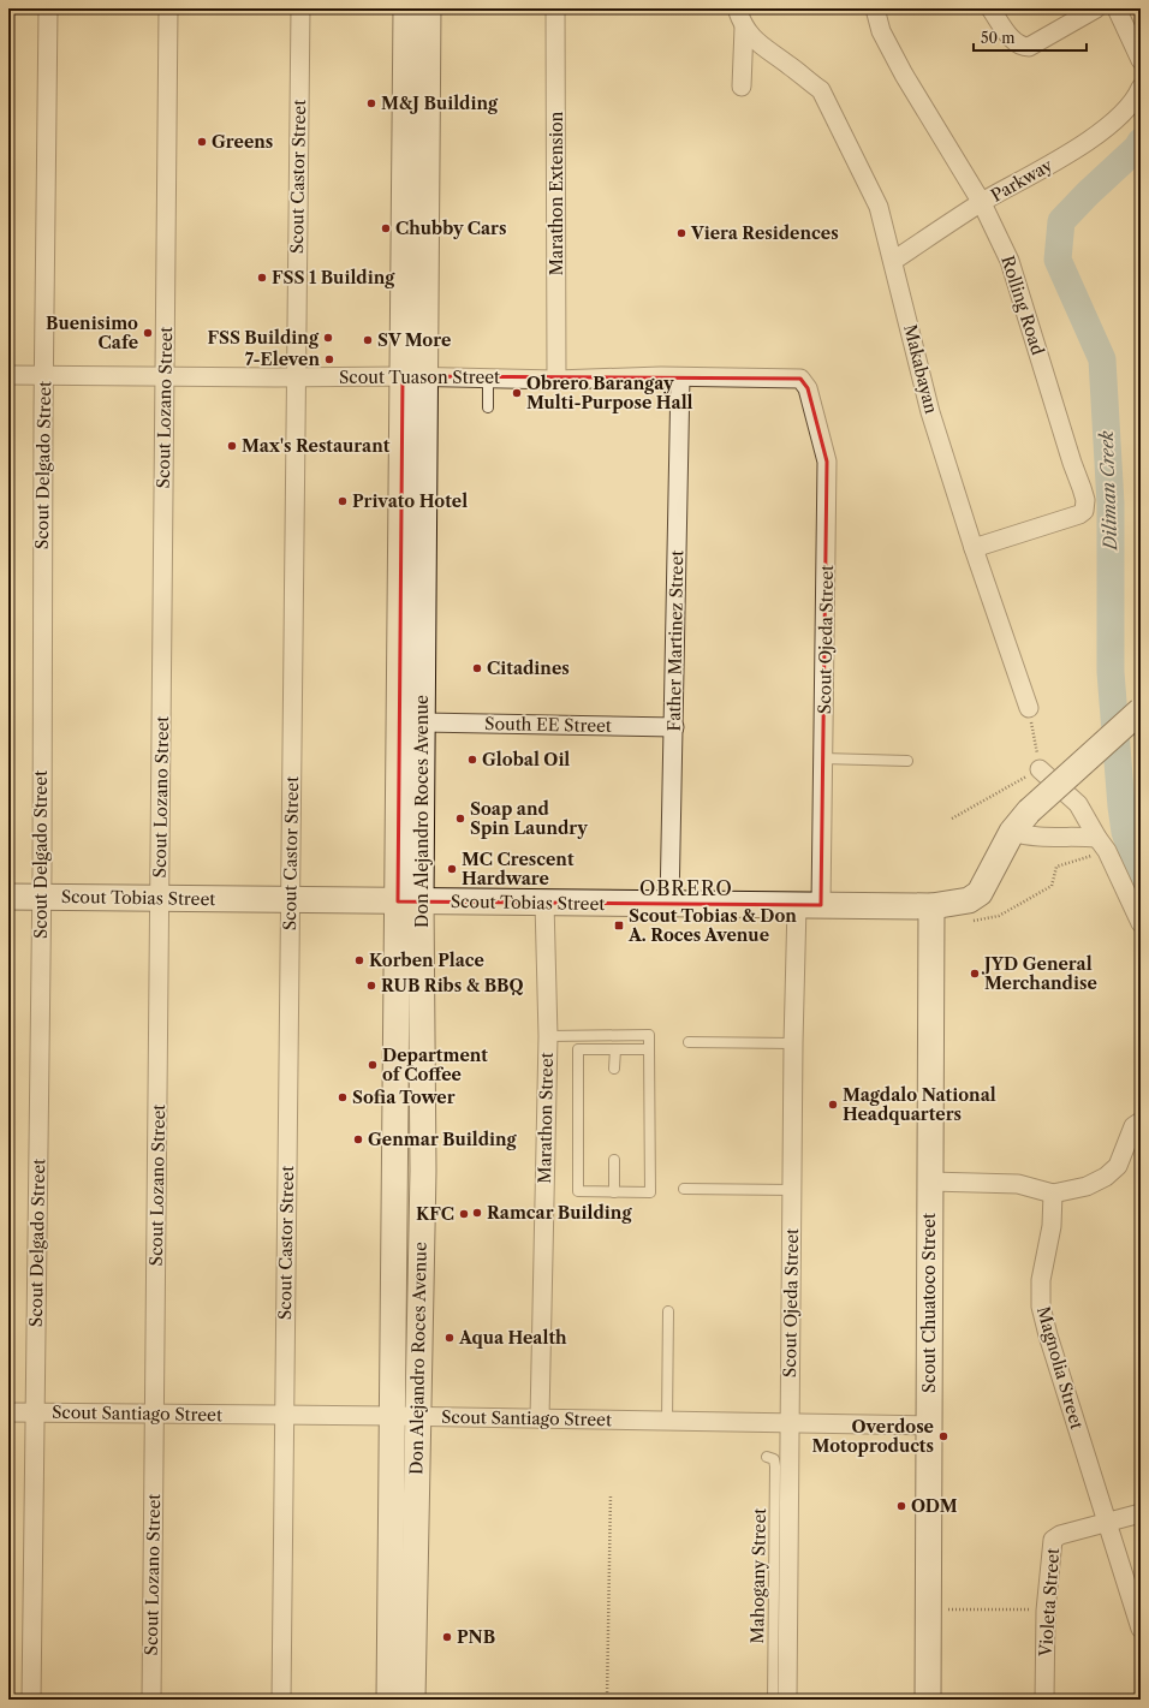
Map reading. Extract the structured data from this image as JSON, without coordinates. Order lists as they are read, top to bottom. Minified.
{"streets":{"main road":["Don Alejandro Roces Avenue","Scout Tobias Street","Scout Chuatoco Street"],"street":["Scout Castor Street","Parkway","Marathon Extension","Rolling Road","Makabayan","Scout Tuason Street","Scout Lozano Street","Scout Delgado Street","Scout Ojeda Street","Father Martinez Street","South EE Street","Marathon Street","Magnolia Street","Scout Santiago Street","Violeta Street"],"lane":["Mahogany Street"]},"crossings":[["Scout Castor Street","Scout Tuason Street"],["Scout Castor Street","Scout Tobias Street"],["Scout Castor Street","Scout Santiago Street"],["Parkway","Rolling Road"],["Parkway","Makabayan"],["Marathon Extension","Scout Tuason Street"],["Rolling Road","Makabayan"],["Scout Tuason Street","Scout Lozano Street"],["Scout Tuason Street","Scout Delgado Street"],["Scout Tuason Street","Scout Ojeda Street"],["Scout Tuason Street","Father Martinez Street"],["Scout Tuason Street","Don Alejandro Roces Avenue"],["Scout Lozano Street","Scout Tobias Street"],["Scout Lozano Street","Scout Santiago Street"],["Scout Delgado Street","Scout Tobias Street"],["Scout Delgado Street","Scout Santiago Street"],["Scout Ojeda Street","Scout Tobias Street"],["Scout Ojeda Street","Scout Santiago Street"],["Father Martinez Street","South EE Street"],["Father Martinez Street","Scout Tobias Street"],["South EE Street","Don Alejandro Roces Avenue"],["Don Alejandro Roces Avenue","Scout Tobias Street"],["Don Alejandro Roces Avenue","Scout Santiago Street"],["Scout Tobias Street","Marathon Street"],["Scout Tobias Street","Scout Chuatoco Street"],["Marathon Street","Scout Santiago Street"],["Scout Chuatoco Street","Scout Santiago Street"],["Magnolia Street","Violeta Street"]],"districts":["OBRERO"],"water":["Diliman Creek"],"places":{"other":["M&J Building","Greens","Chubby Cars","Viera Residences","FSS 1 Building","Buenisimo Cafe","FSS Building","SV More","7-Eleven","Obrero Barangay Multi-Purpose Hall","Max's Restaurant","Privato Hotel","Citadines","Global Oil","Soap and Spin Laundry","MC Crescent Hardware","Korben Place","JYD General Merchandise","RUB Ribs & BBQ","Department of Coffee","Sofia Tower","Magdalo National Headquarters","Genmar Building","Ramcar Building","KFC","Aqua Health","Overdose Motoproducts","ODM","PNB"],"transit":["Scout Tobias & Don A. Roces Avenue"]},"scale_bar":"50 m"}
